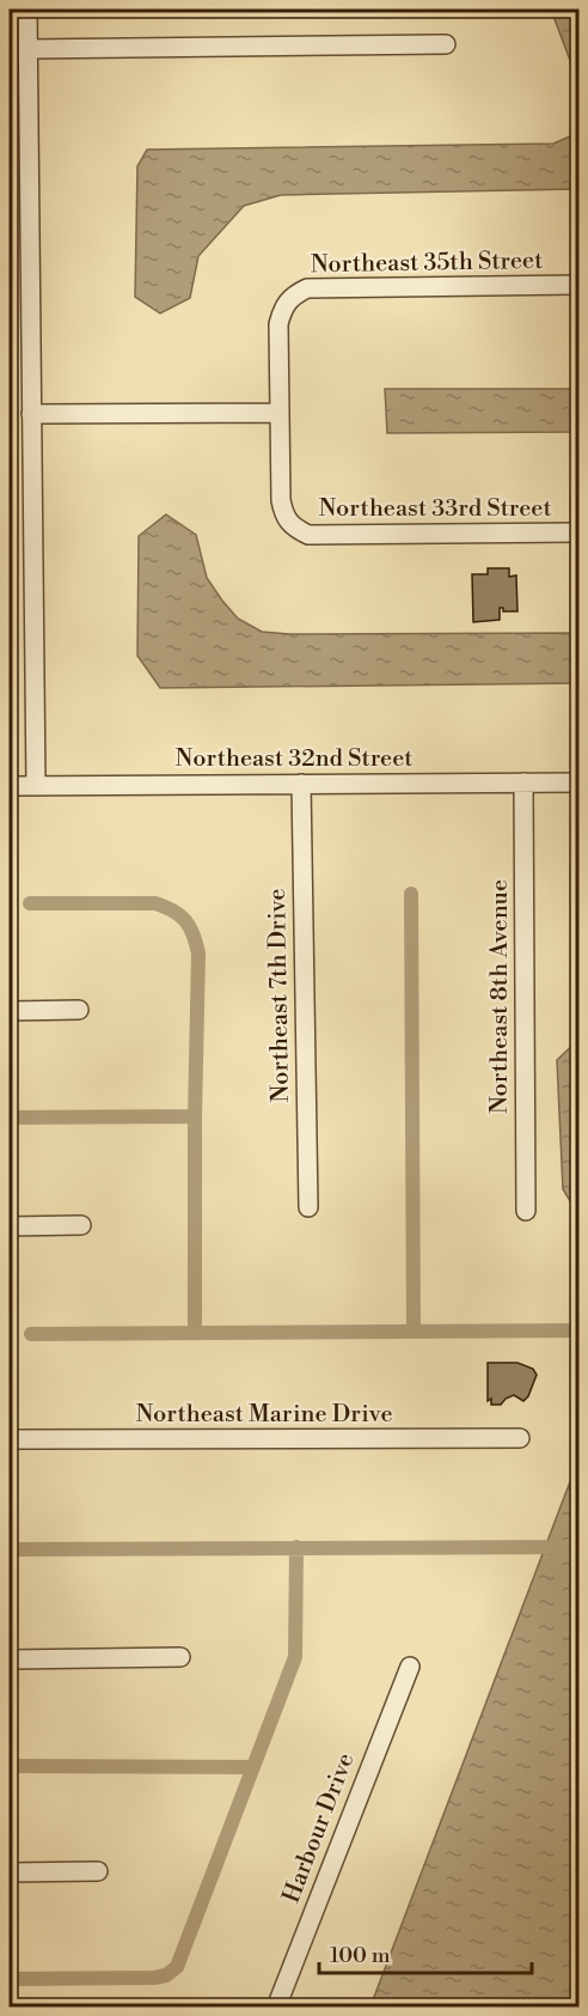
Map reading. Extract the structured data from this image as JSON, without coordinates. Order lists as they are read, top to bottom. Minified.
{"streets":{"street":["Northeast 35th Street","Northeast 33rd Street","Northeast 32nd Street","Northeast 7th Drive","Northeast 8th Avenue","Northeast Marine Drive","Harbour Drive"]},"crossings":[["Northeast 35th Street","Northeast 33rd Street"],["Northeast 32nd Street","Northeast 7th Drive"],["Northeast 32nd Street","Northeast 8th Avenue"]],"scale_bar":"100 m"}
